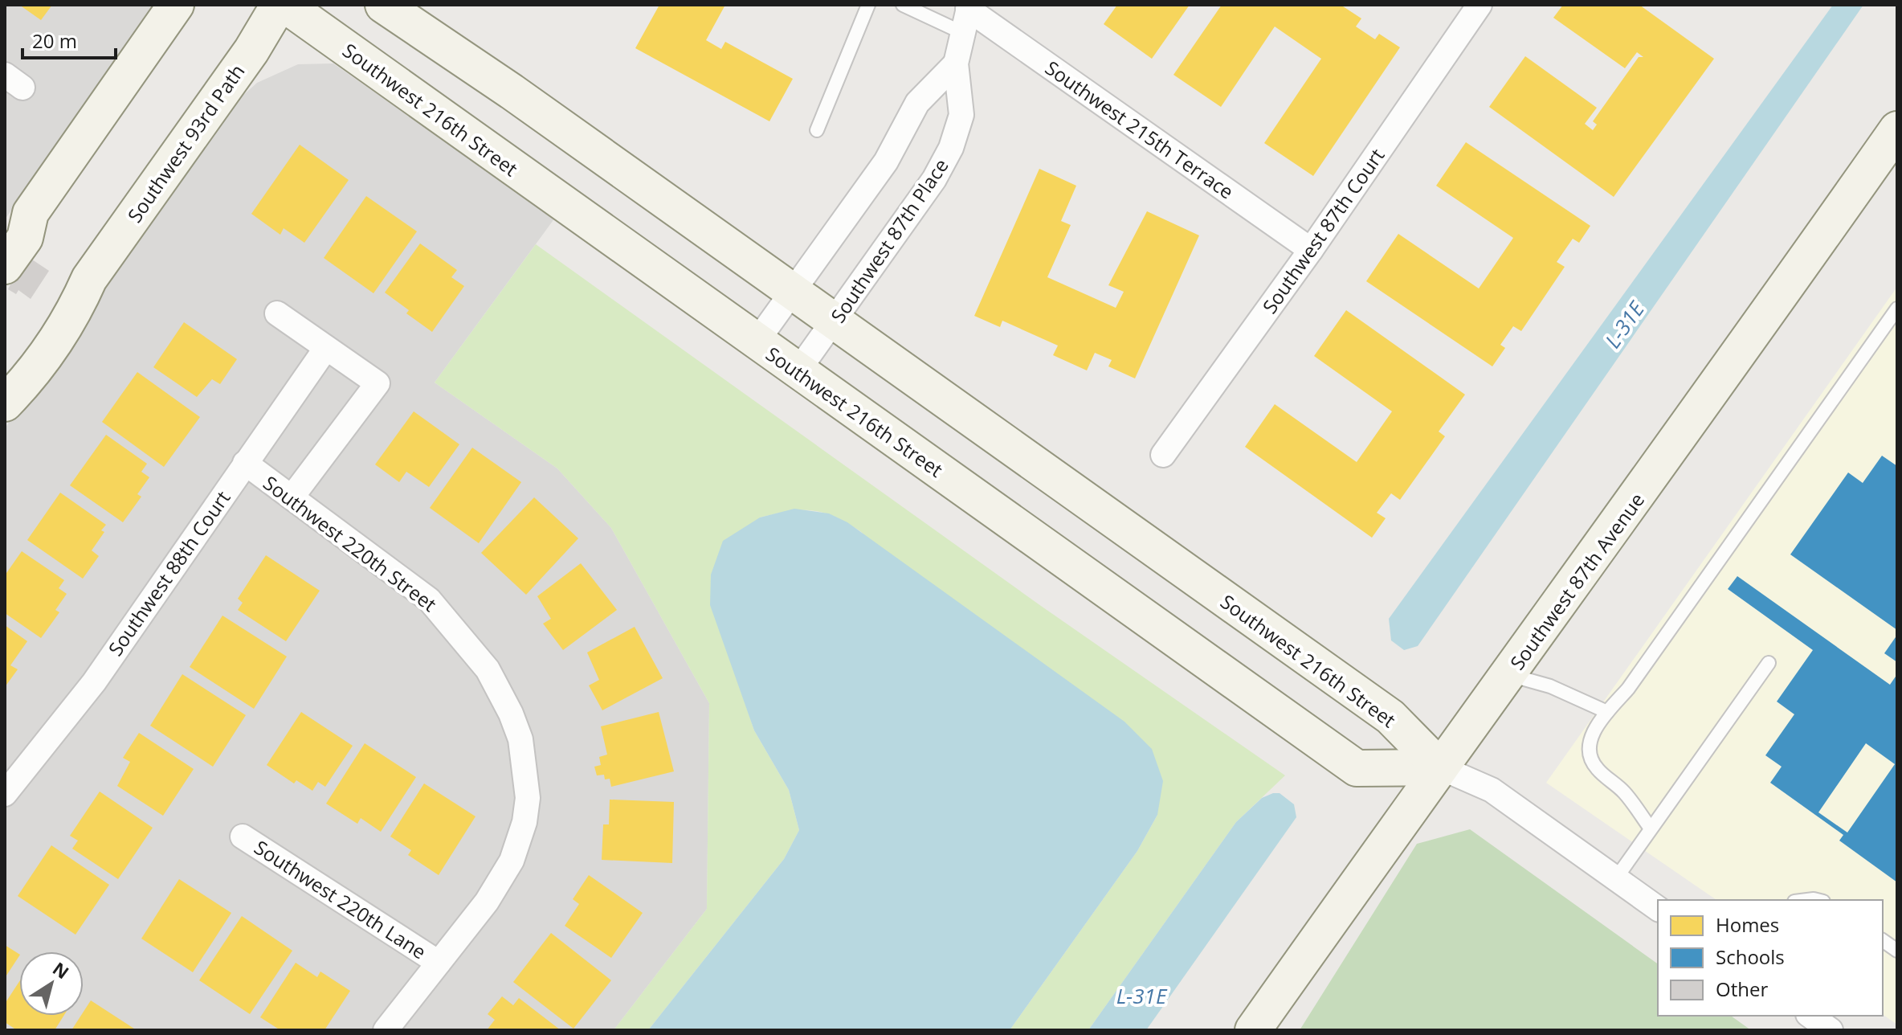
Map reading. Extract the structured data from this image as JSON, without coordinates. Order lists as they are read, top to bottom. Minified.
{"streets":{"street":["Southwest 216th Street","Southwest 215th Terrace","Southwest 93rd Path","Southwest 87th Court","Southwest 87th Place","Southwest 220th Street","Southwest 88th Court","Southwest 87th Avenue","Southwest 220th Lane"]},"crossings":[["Southwest 216th Street","Southwest 87th Place"],["Southwest 216th Street","Southwest 87th Avenue"],["Southwest 215th Terrace","Southwest 87th Court"],["Southwest 215th Terrace","Southwest 87th Place"],["Southwest 220th Street","Southwest 88th Court"],["Southwest 220th Street","Southwest 220th Lane"]],"water":["L-31E"],"legend":["Homes","Schools","Other"],"scale_bar":"20 m","north":"top right"}
